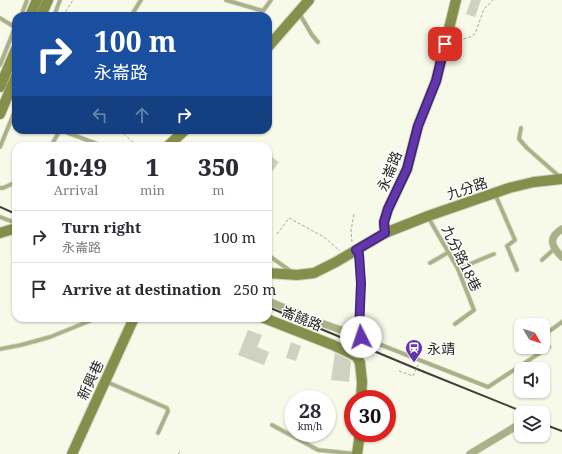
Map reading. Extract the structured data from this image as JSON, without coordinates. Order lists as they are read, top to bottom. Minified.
{"streets":{"street":["永崙路","九分路","崙饒路","新興巷"],"lane":["九分路18巷"]},"crossings":[["永崙路","九分路"],["九分路","九分路18巷"]],"places":{"station":["永靖"]},"north":"bottom right","page":{"turn":["100 m","永崙路"],"eta":["10:49","Arrival","1","min","350","m"],"list":[{"name":"Turn right","note":"永崙路","value":"100 m"},{"name":"Arrive at destination","value":"250 m"}],"speed":"28 km/h","limit":"30"}}
